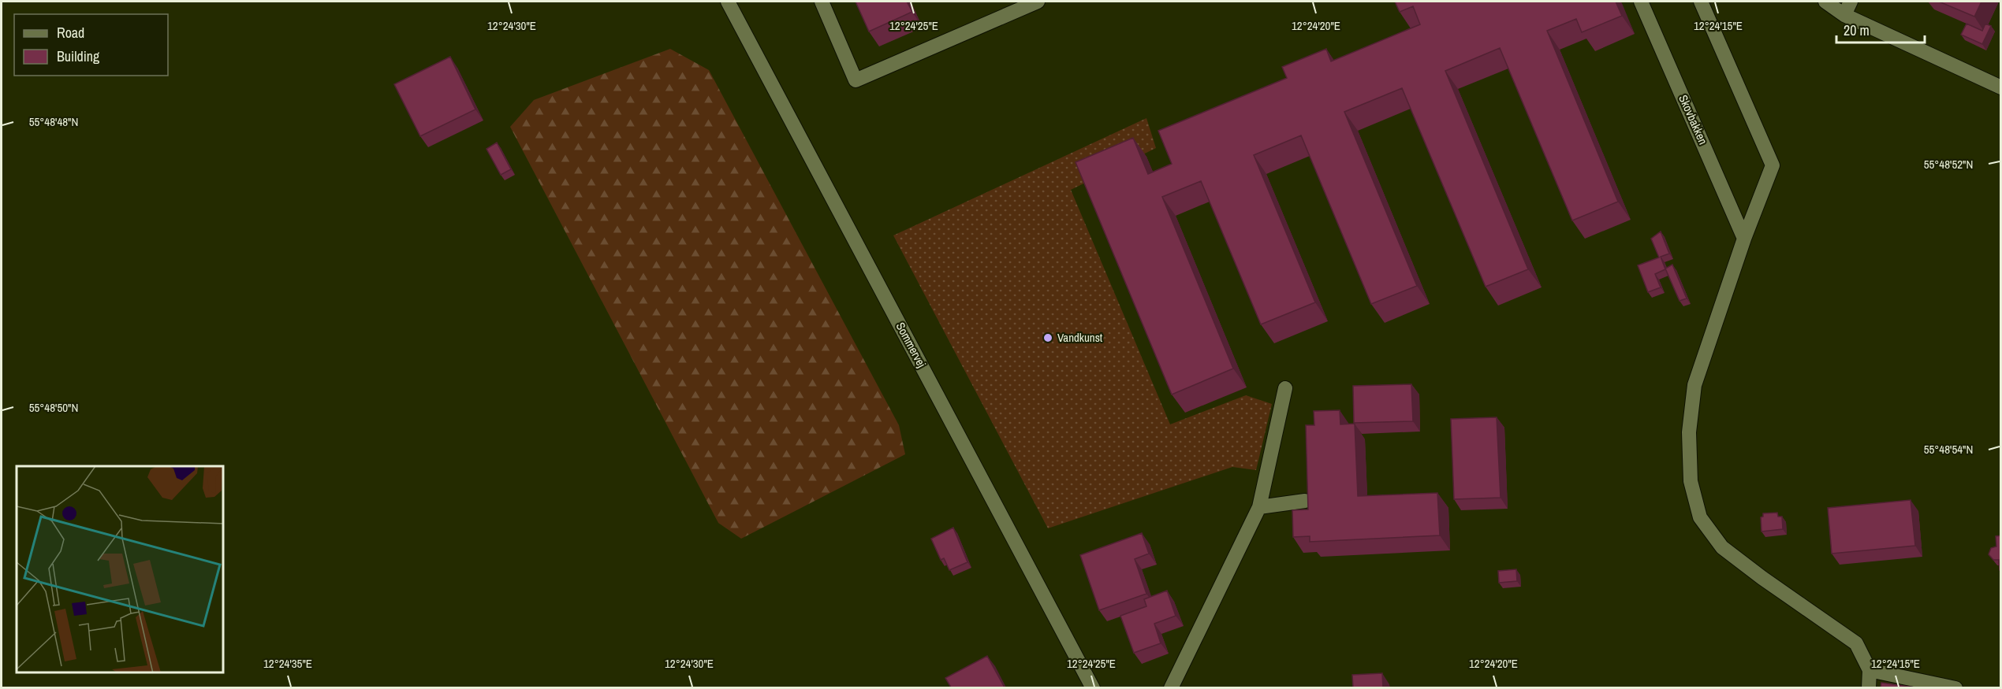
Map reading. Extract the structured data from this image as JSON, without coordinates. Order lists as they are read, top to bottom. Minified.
{"streets":{"street":["Skovbakken","Sommervej"]},"places":["Vandkunst"],"legend":["Road","Building"],"scale_bar":"20 m","coordinates":["12°24'30\"E","12°24'25\"E","12°24'20\"E","12°24'15\"E","55°48'48\"N","55°48'52\"N","55°48'50\"N","55°48'54\"N","12°24'35\"E"]}
